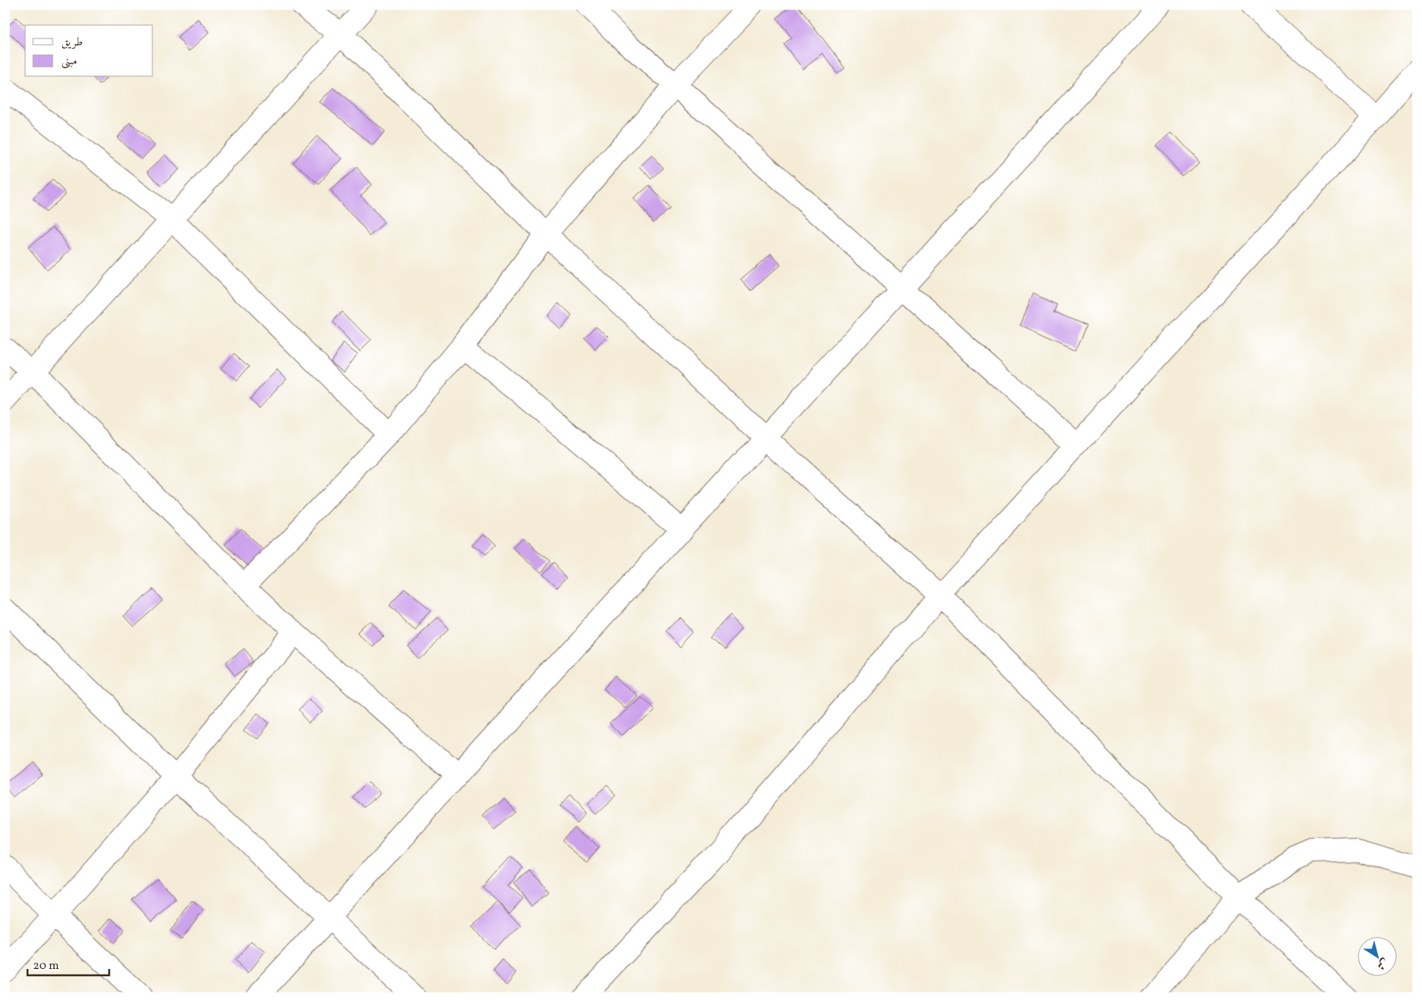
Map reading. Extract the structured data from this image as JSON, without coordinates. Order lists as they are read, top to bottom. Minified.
{"legend":["طريق","مبنى"],"scale_bar":"20 m","north":"bottom right"}
